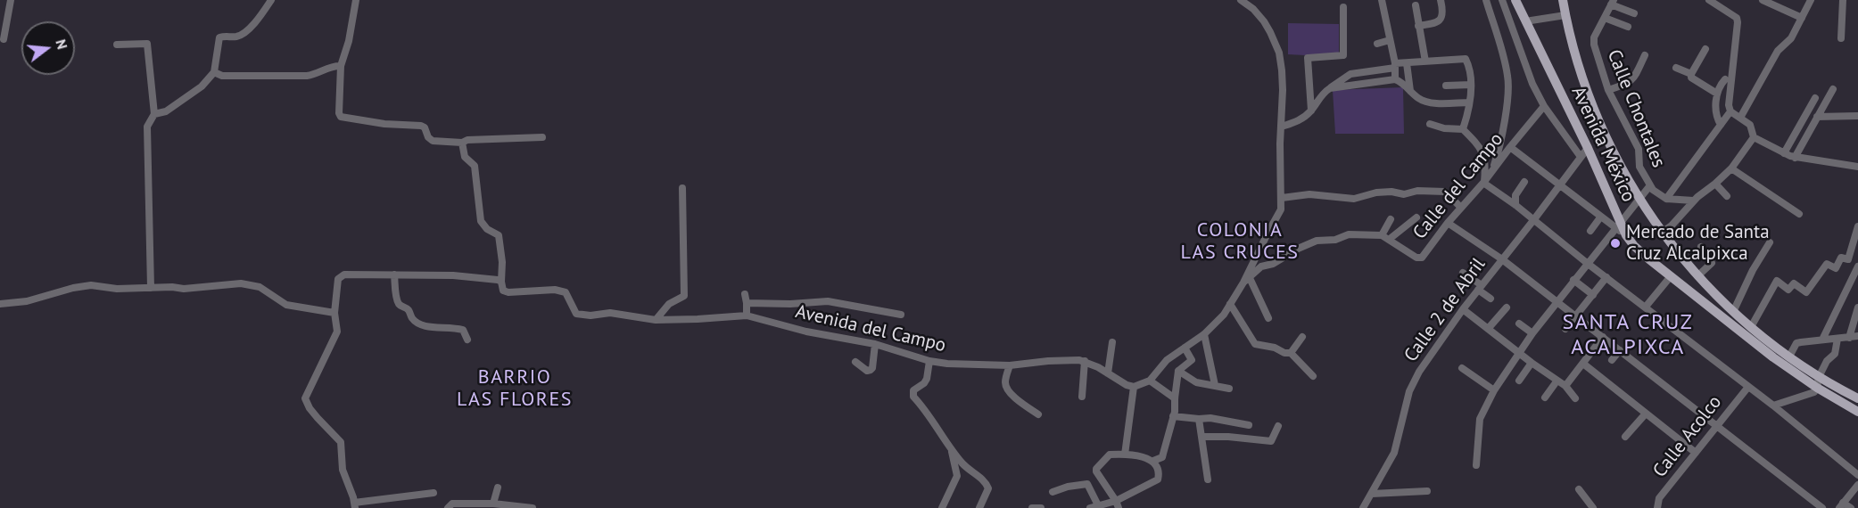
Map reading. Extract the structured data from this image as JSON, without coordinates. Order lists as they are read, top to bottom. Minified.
{"streets":{"main road":["Avenida México"],"street":["Calle Chontales","Calle del Campo","Calle 2 de Abril","Avenida del Campo","Calle Acolco"]},"crossings":[["Avenida México","Calle 2 de Abril"]],"districts":["COLONIA LAS CRUCES","SANTA CRUZ ACALPIXCA","BARRIO LAS FLORES"],"places":["Mercado de Santa Cruz Alcalpixca"],"north":"right"}
